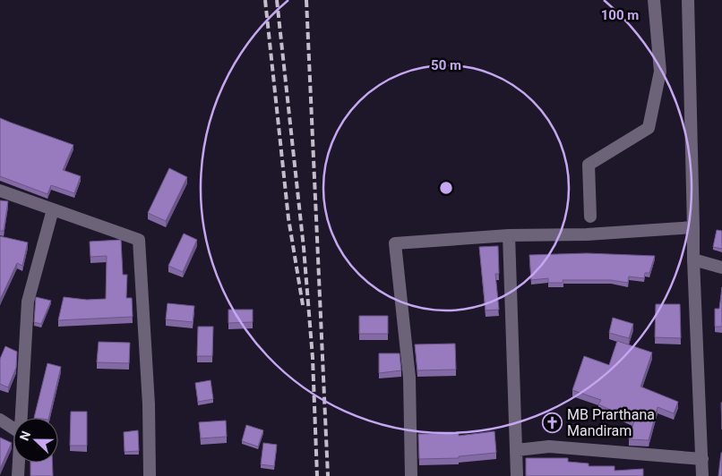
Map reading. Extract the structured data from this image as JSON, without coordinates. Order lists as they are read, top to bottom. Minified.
{"places":{"church":["MB Prarthana Mandiram"]},"north":"left","rings":["100 m","50 m"]}
